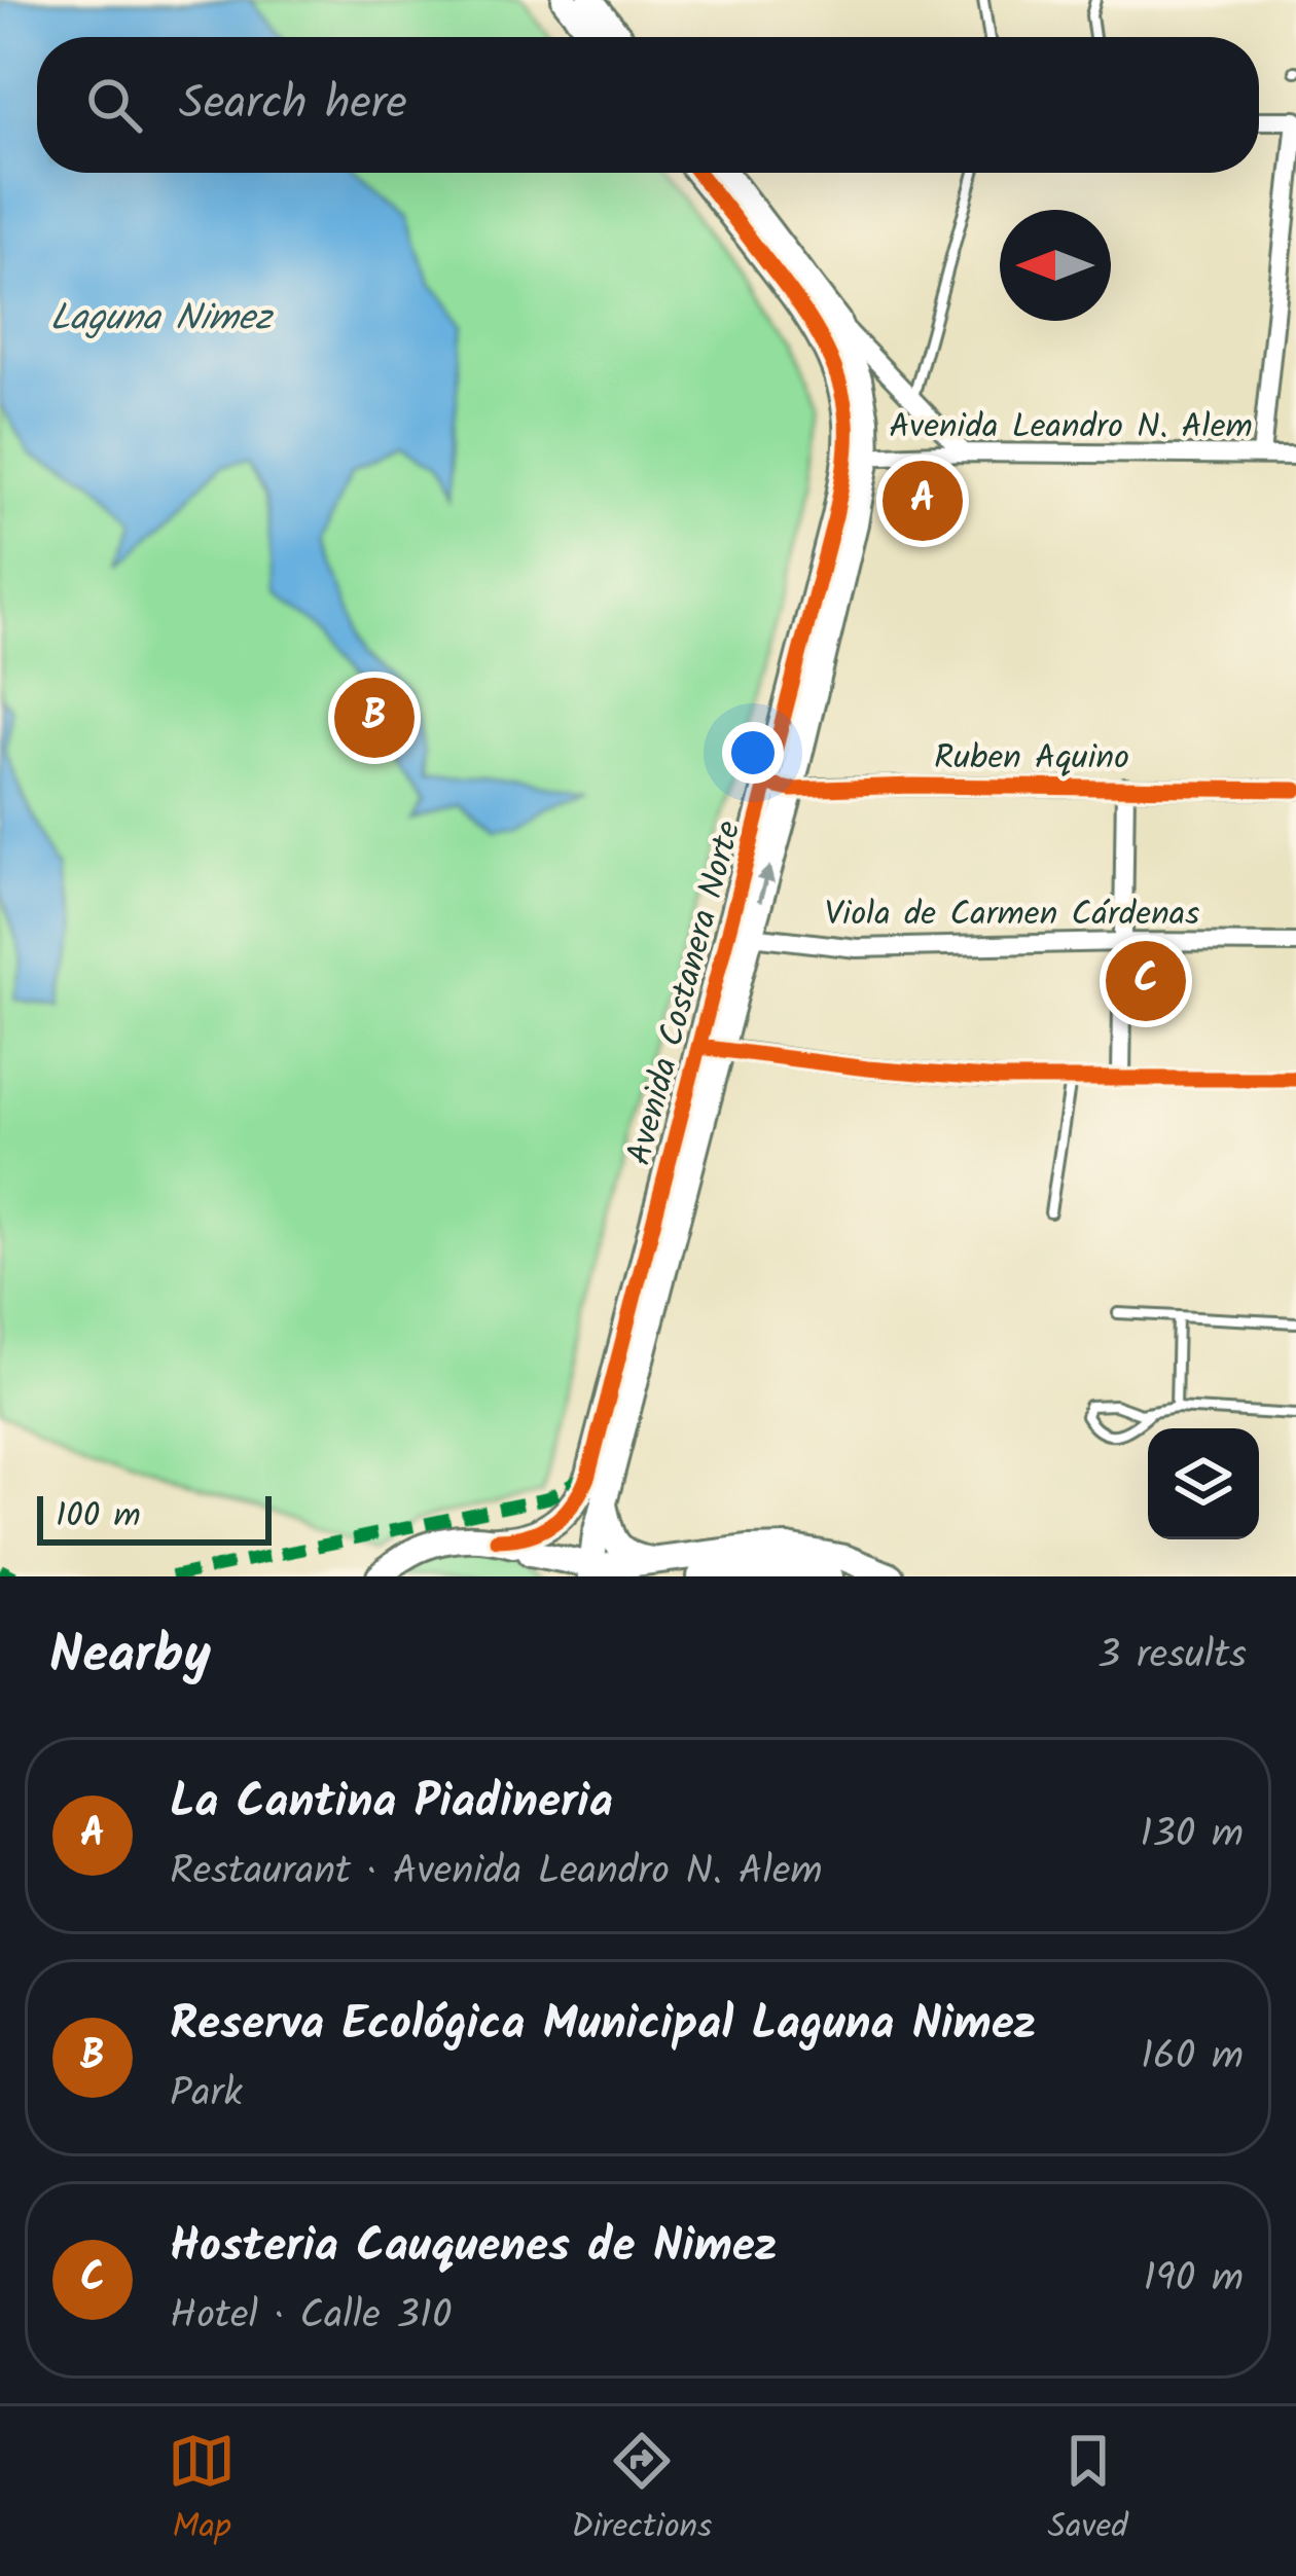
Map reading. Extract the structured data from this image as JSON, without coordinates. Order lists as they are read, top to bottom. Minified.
{"streets":{"street":["Avenida Leandro N. Alem","Ruben Aquino","Viola de Carmen Cárdenas","Avenida Costanera Norte"]},"crossings":[["Avenida Leandro N. Alem","Avenida Costanera Norte"],["Ruben Aquino","Avenida Costanera Norte"],["Viola de Carmen Cárdenas","Avenida Costanera Norte"]],"water":["Laguna Nimez"],"scale_bar":"100 m","north":"left","page":{"search":"Search here","pins":["A","B","C"],"scale":"100 m","heading":["Nearby","3 results"],"list":[{"mark":"A","name":"La Cantina Piadineria","note":"Restaurant · Avenida Leandro N. Alem","value":"130 m"},{"mark":"B","name":"Reserva Ecológica Municipal Laguna Nimez","note":"Park","value":"160 m"},{"mark":"C","name":"Hosteria Cauquenes de Nimez","note":"Hotel · Calle 310","value":"190 m"}],"nav":["Map","Directions","Saved"]}}
